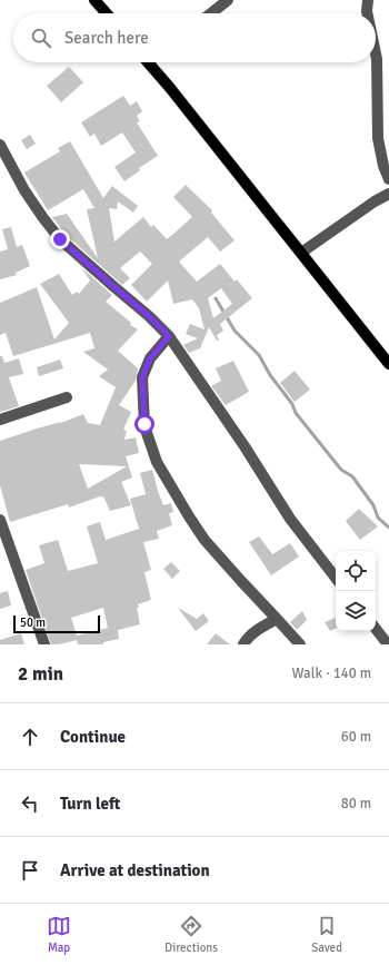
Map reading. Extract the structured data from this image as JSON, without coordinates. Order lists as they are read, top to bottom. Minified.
{"scale_bar":"50 m","page":{"search":"Search here","scale":"50 m","heading":["2 min","Walk · 140 m"],"list":[["Continue","60 m"],["Turn left","80 m"],"Arrive at destination"],"nav":["Map","Directions","Saved"]}}
